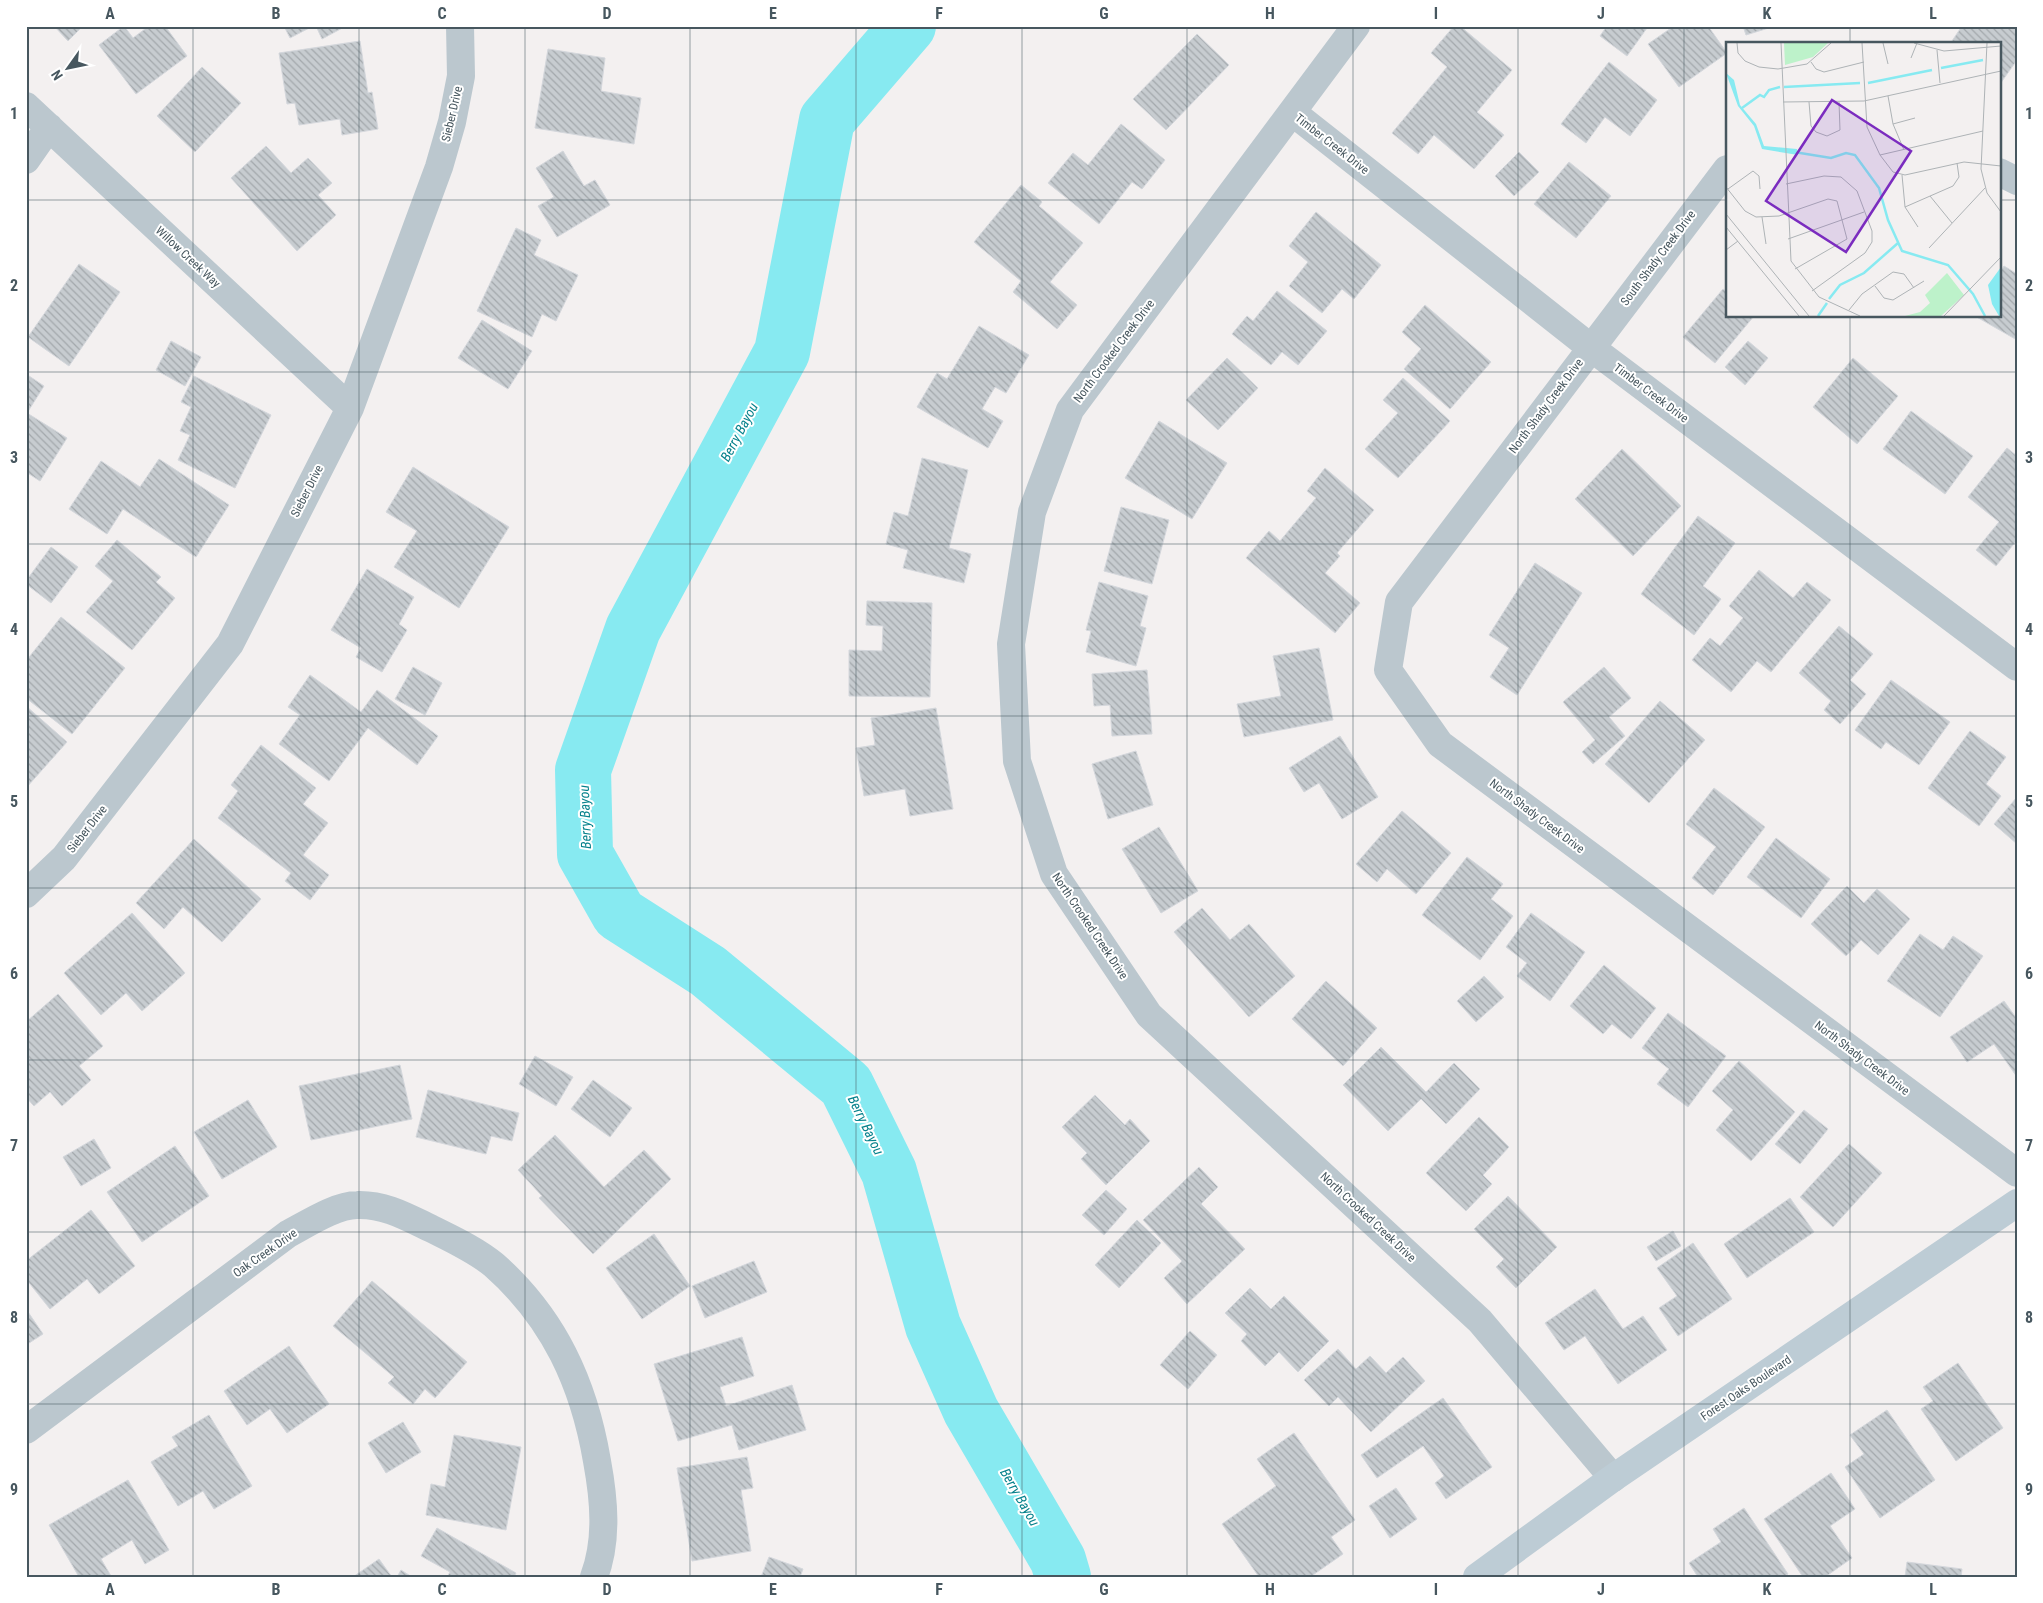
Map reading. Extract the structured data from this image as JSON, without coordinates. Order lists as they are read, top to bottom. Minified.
{"streets":{"street":["Sieber Drive","Timber Creek Drive","Willow Creek Way","South Shady Creek Drive","North Crooked Creek Drive","North Shady Creek Drive","Oak Creek Drive","Forest Oaks Boulevard"]},"crossings":[["Sieber Drive","Willow Creek Way"],["Timber Creek Drive","South Shady Creek Drive"],["Timber Creek Drive","North Crooked Creek Drive"],["Timber Creek Drive","North Shady Creek Drive"],["South Shady Creek Drive","North Shady Creek Drive"],["North Crooked Creek Drive","Forest Oaks Boulevard"]],"water":["Berry Bayou"],"north":"bottom left","grid":{"columns":["A","B","C","D","E","F","G","H","I","J","K","L"],"rows":["1","2","3","4","5","6","7","8","9"]}}
